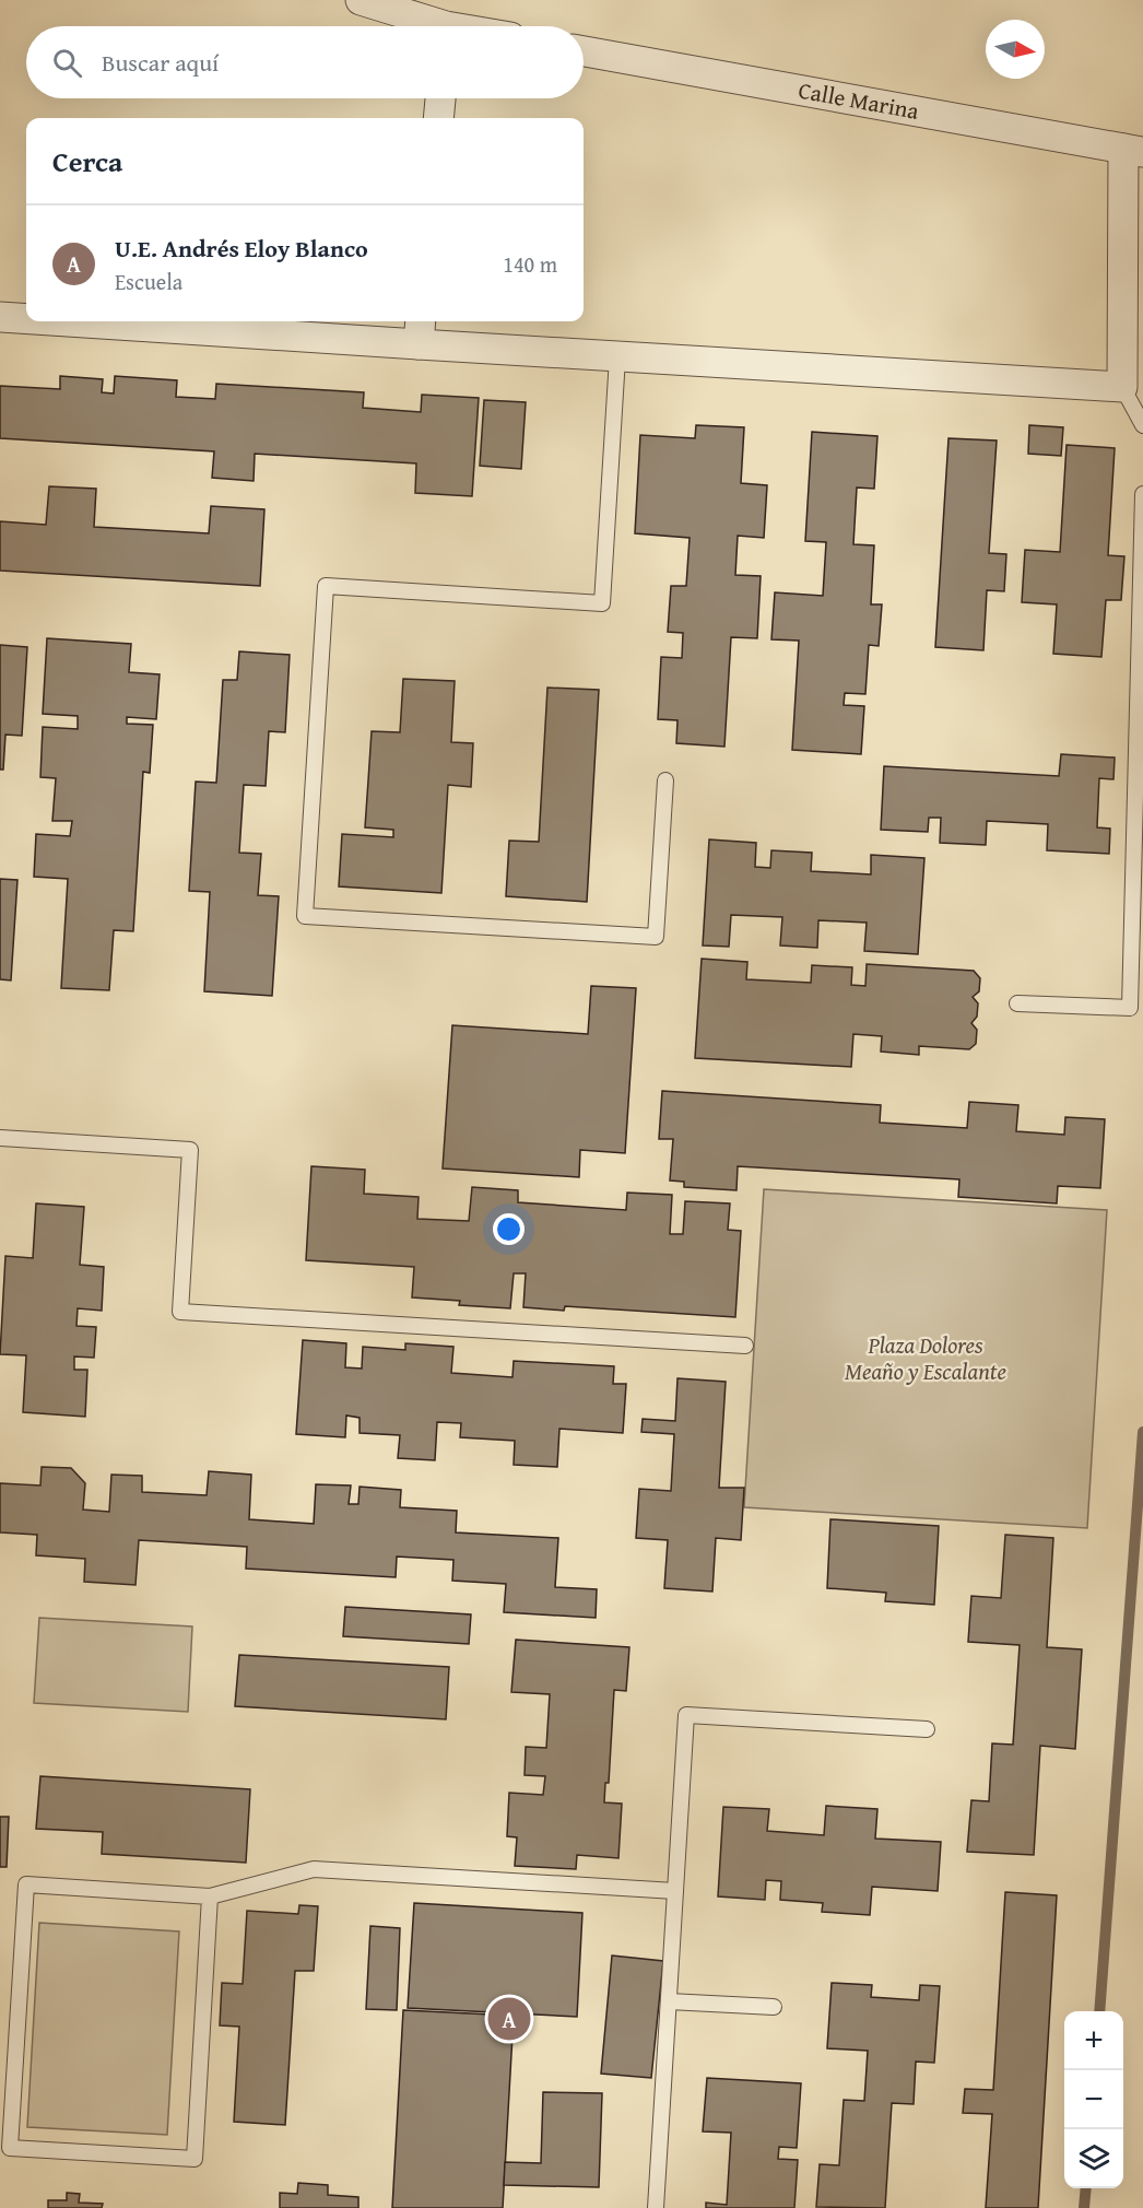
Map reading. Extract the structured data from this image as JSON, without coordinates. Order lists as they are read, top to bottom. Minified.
{"streets":{"street":["Calle Marina"]},"parks":["Plaza Dolores Meaño y Escalante"],"north":"right","page":{"search":"Buscar aquí","heading":"Cerca","list":[{"mark":"A","name":"U.E. Andrés Eloy Blanco","note":"Escuela","value":"140 m"}],"pins":"A","map_buttons":["+","−"]}}
